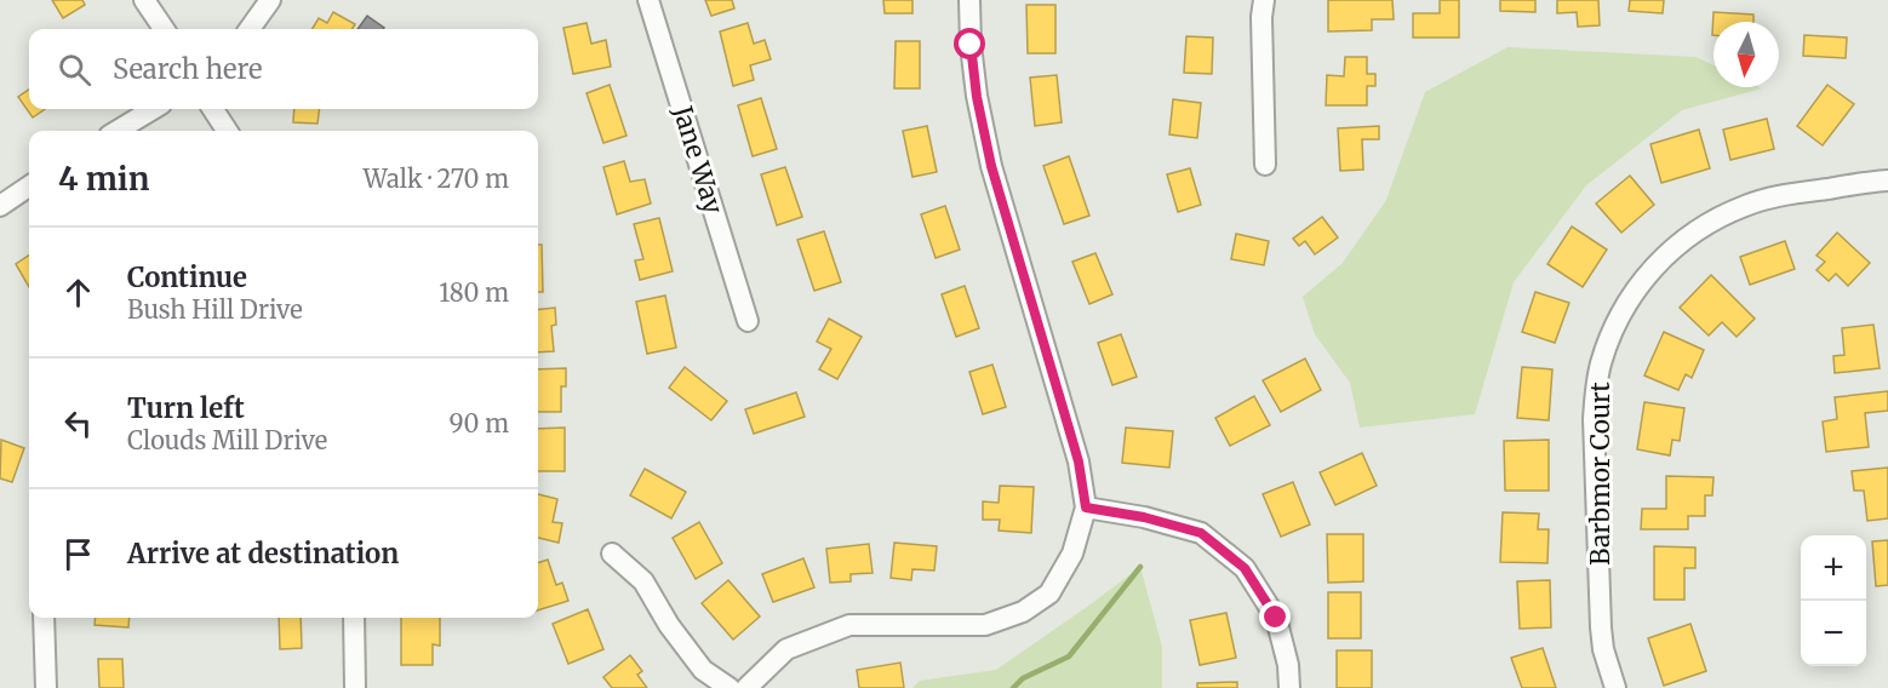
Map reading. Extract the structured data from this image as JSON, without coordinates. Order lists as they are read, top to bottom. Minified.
{"streets":{"street":["Jane Way","Barbmor Court"]},"north":"bottom","page":{"search":"Search here","heading":["4 min","Walk · 270 m"],"list":[["Continue","Bush Hill Drive","180 m"],["Turn left","Clouds Mill Drive","90 m"],"Arrive at destination"],"map_buttons":["+","−"]}}
